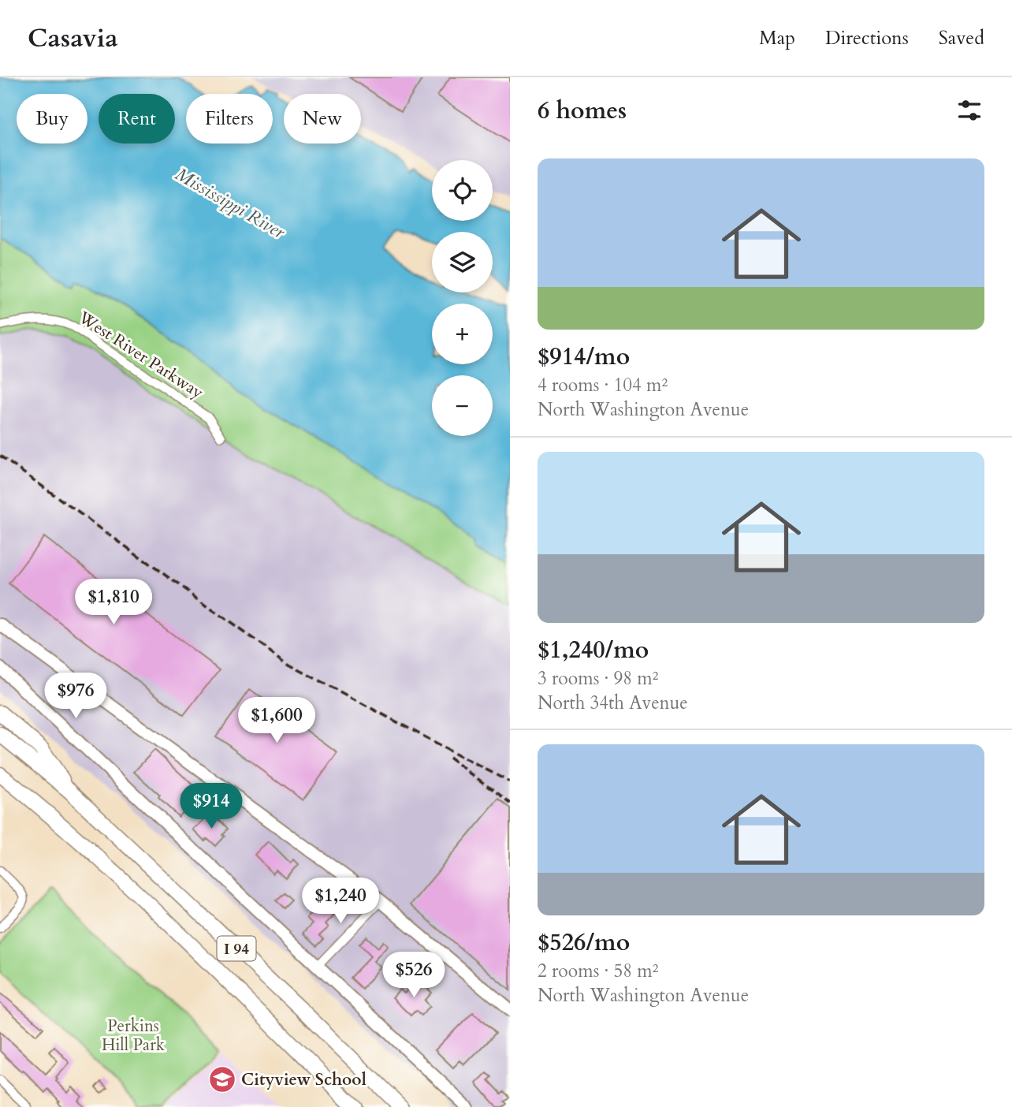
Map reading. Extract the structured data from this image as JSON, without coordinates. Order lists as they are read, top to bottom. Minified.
{"streets":{"highway":["I 94"],"street":["West River Parkway"]},"water":["Mississippi River"],"parks":["Perkins Hill Park"],"places":{"school or university":["Cityview School"]},"page":{"header":"Casavia","nav":["Map","Directions","Saved"],"heading":"6 homes","chip":["Buy","Rent","Filters","New"],"list":[{"name":"$914/mo","note":"4 rooms · 104 m² · North Washington Avenue"},{"name":"$1,240/mo","note":"3 rooms · 98 m² · North 34th Avenue"},{"name":"$526/mo","note":"2 rooms · 58 m² · North Washington Avenue"}],"map_buttons":["+","−"],"price":["$1,810","$976","$1,600","$914","$1,240","$526"]}}
